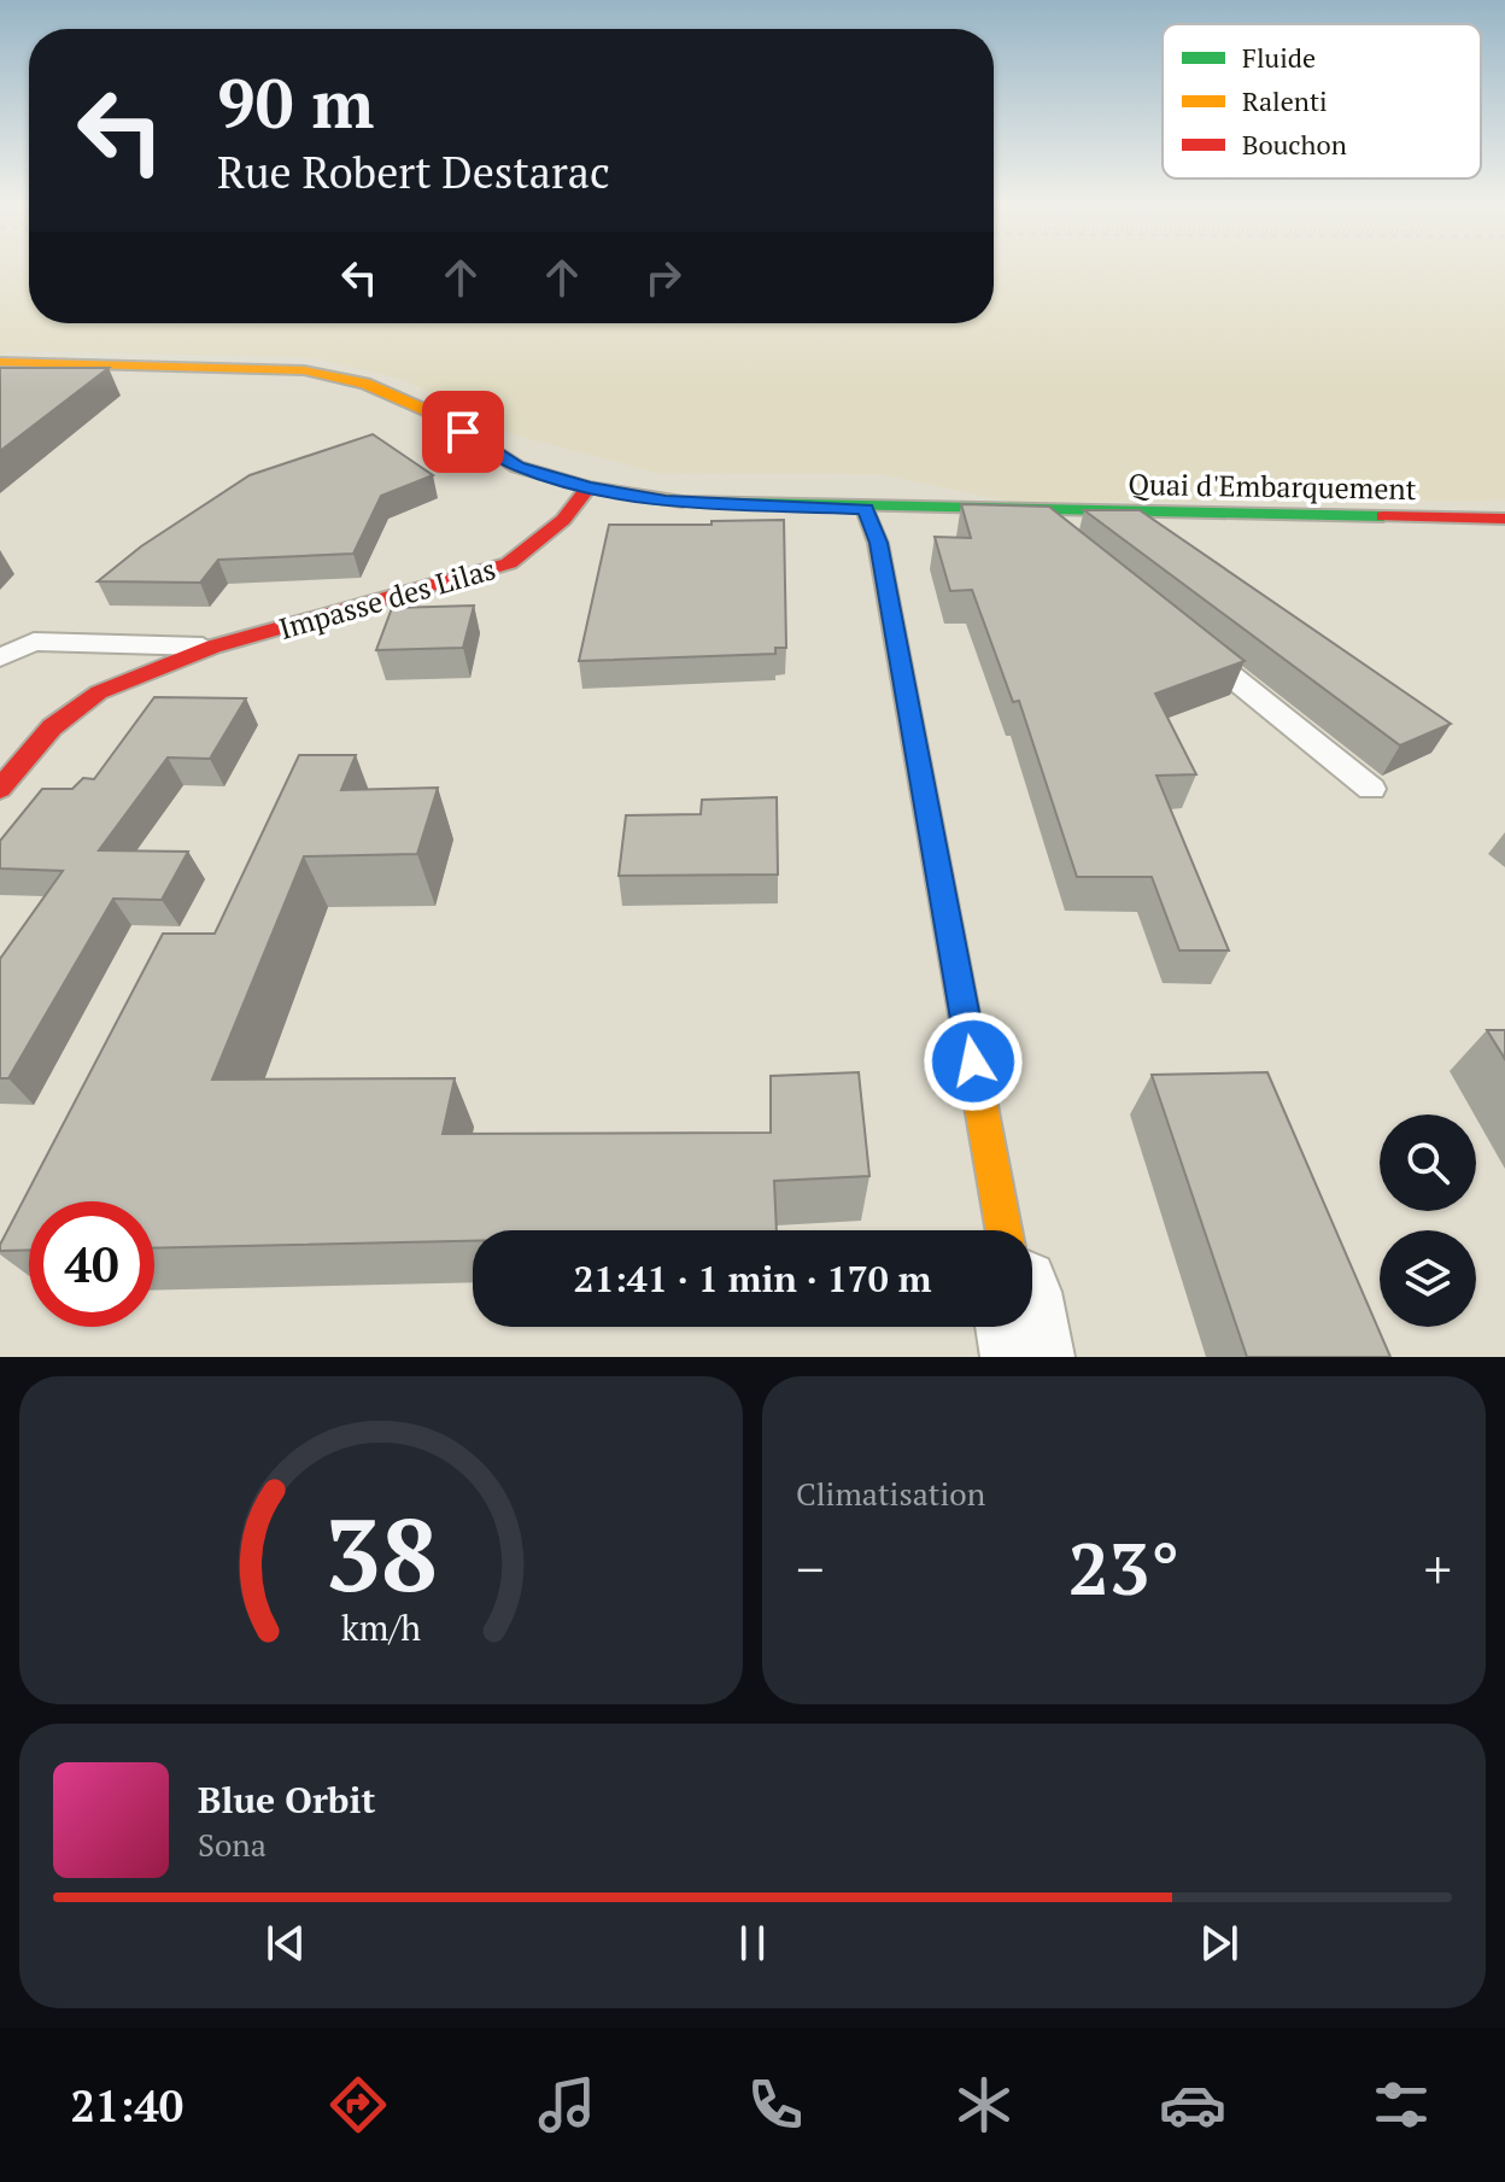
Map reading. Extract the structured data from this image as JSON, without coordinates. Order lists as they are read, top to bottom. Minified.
{"streets":{"street":["Quai d'Embarquement","Impasse des Lilas"]},"crossings":[["Quai d'Embarquement","Impasse des Lilas"]],"legend":["Fluide","Ralenti","Bouchon"],"page":{"turn":["90 m","Rue Robert Destarac"],"limit":"40","trip":"21:41 · 1 min · 170 m","tile":"Climatisation","heat":["−","23°","+"],"song":["Blue Orbit","Sona"],"tabs":"21:40","gauge":["38","km/h"]}}
